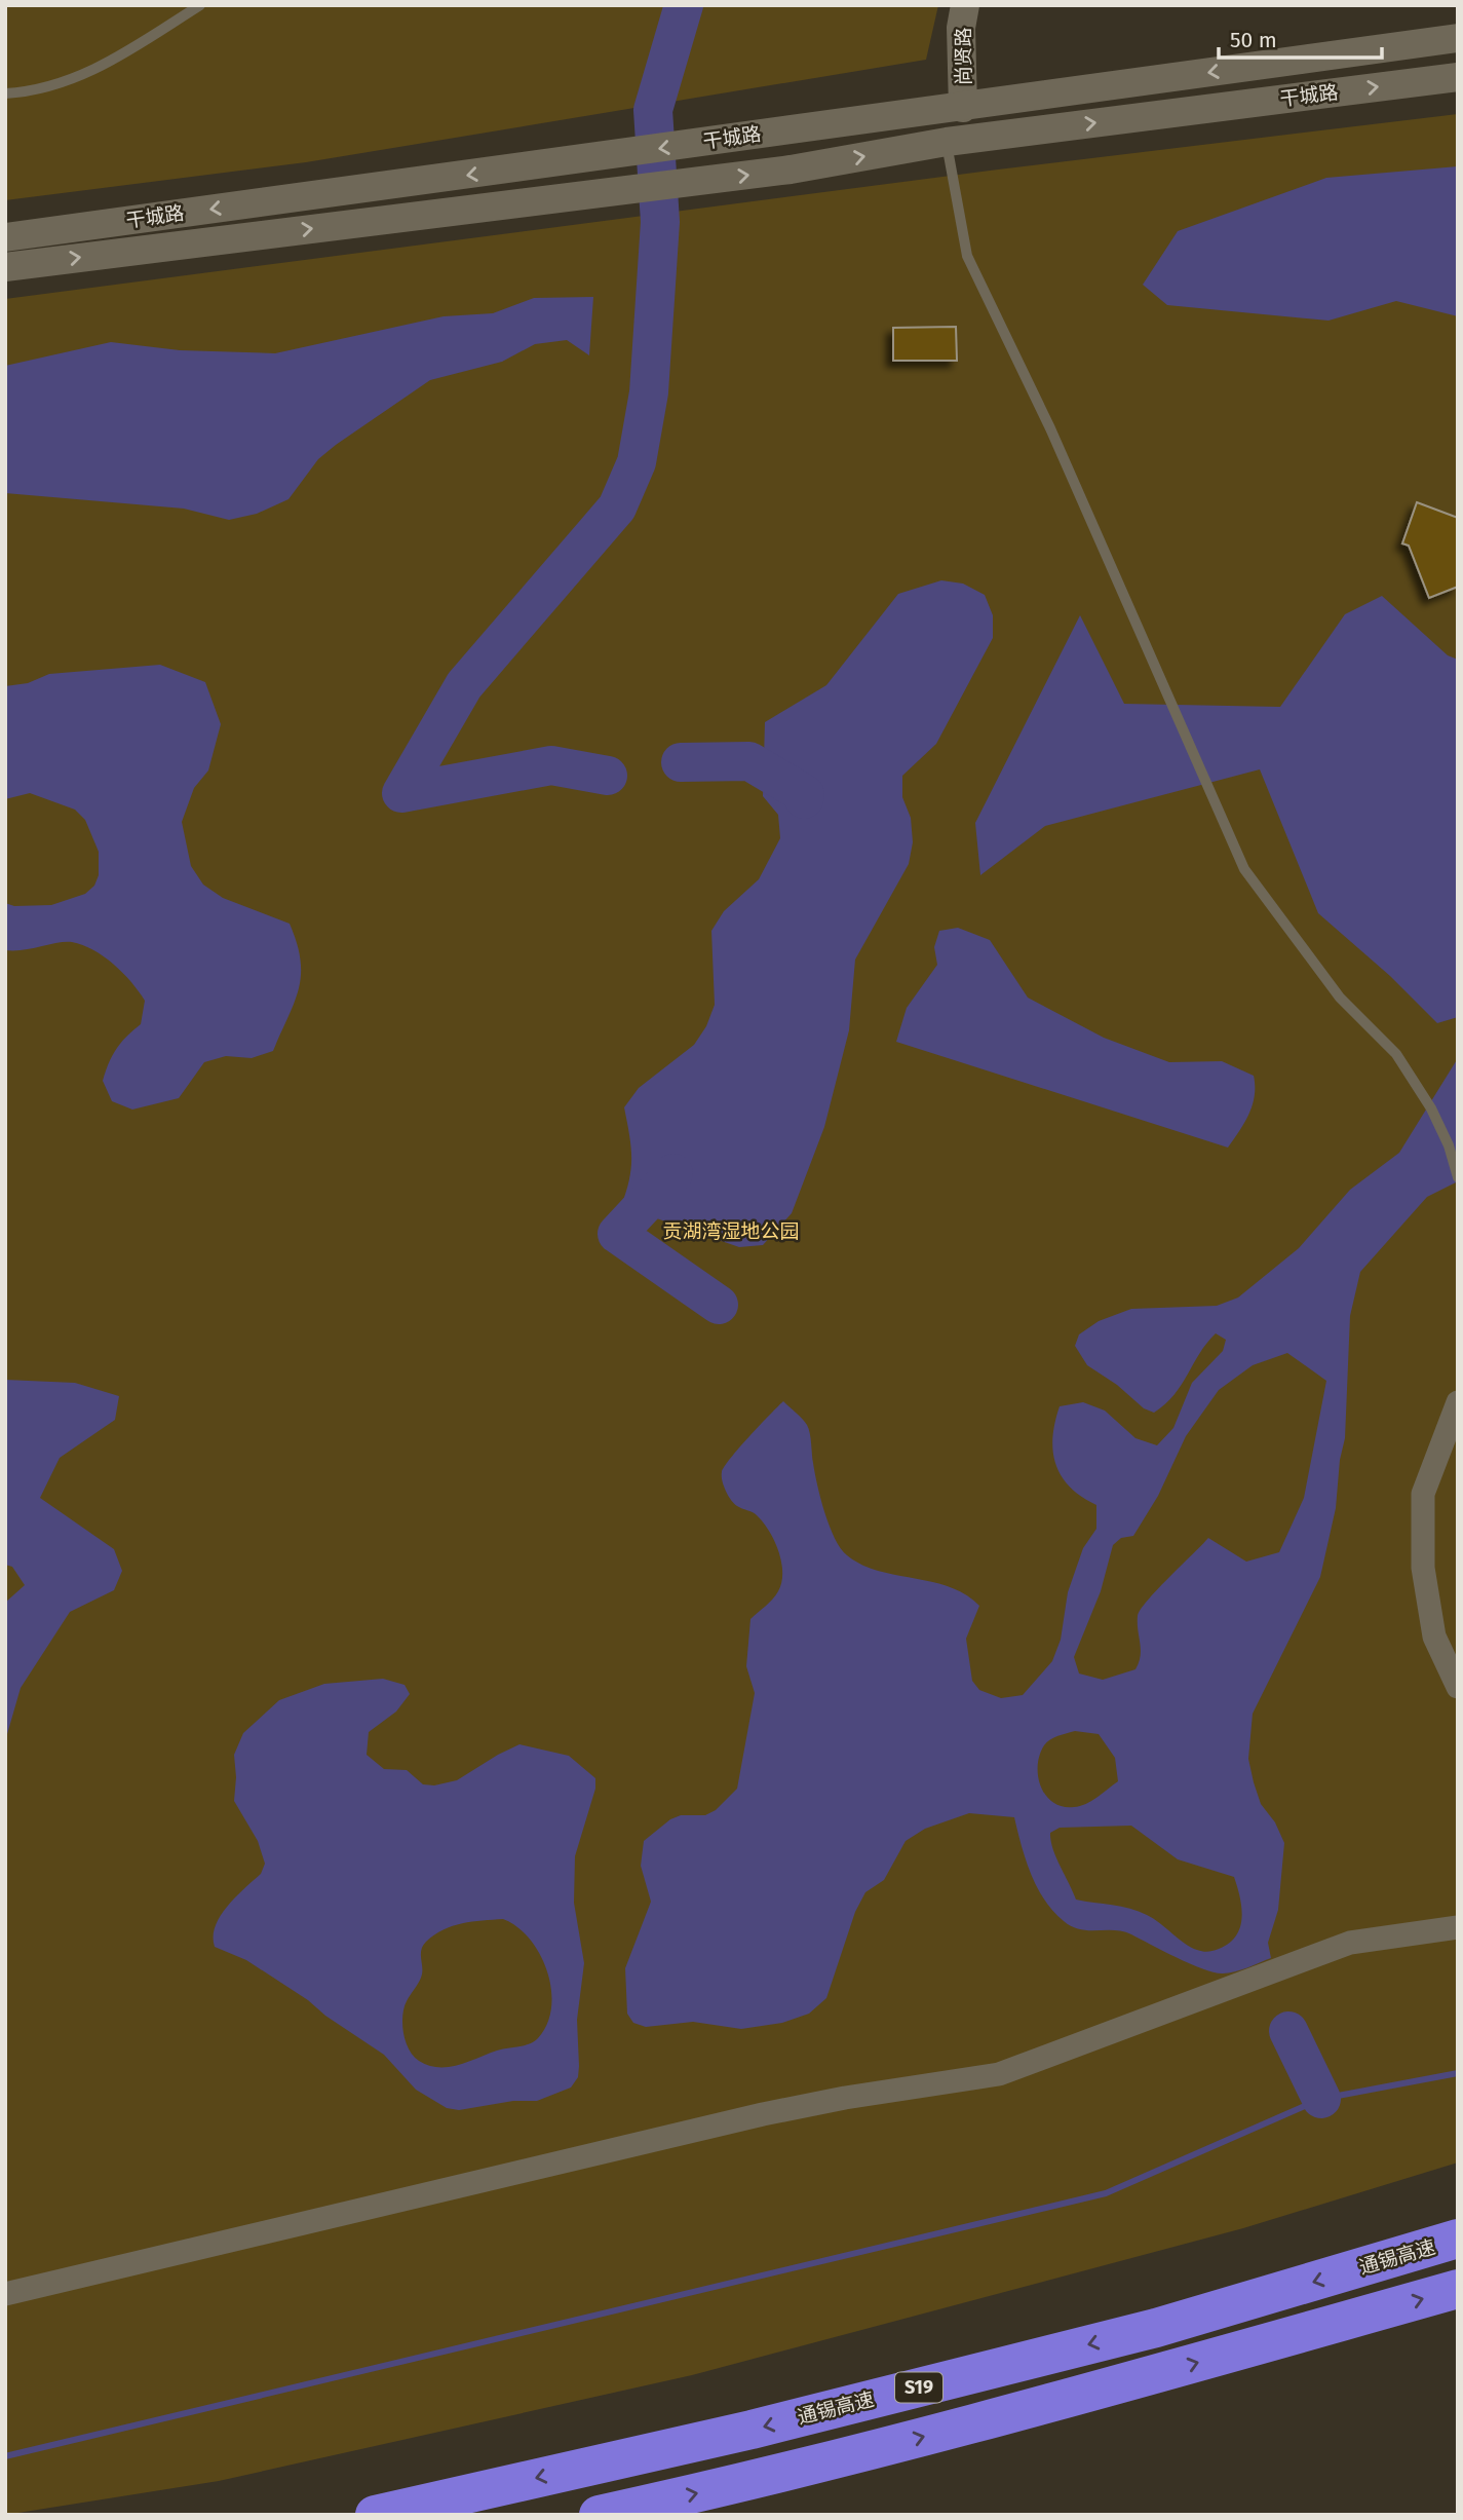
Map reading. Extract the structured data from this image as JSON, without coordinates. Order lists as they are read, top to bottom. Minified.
{"streets":{"highway":["通锡高速","S19"],"street":["尚贤路","干城路"]},"crossings":[["尚贤路","干城路"]],"parks":["贡湖湾湿地公园"],"scale_bar":"50 m"}
